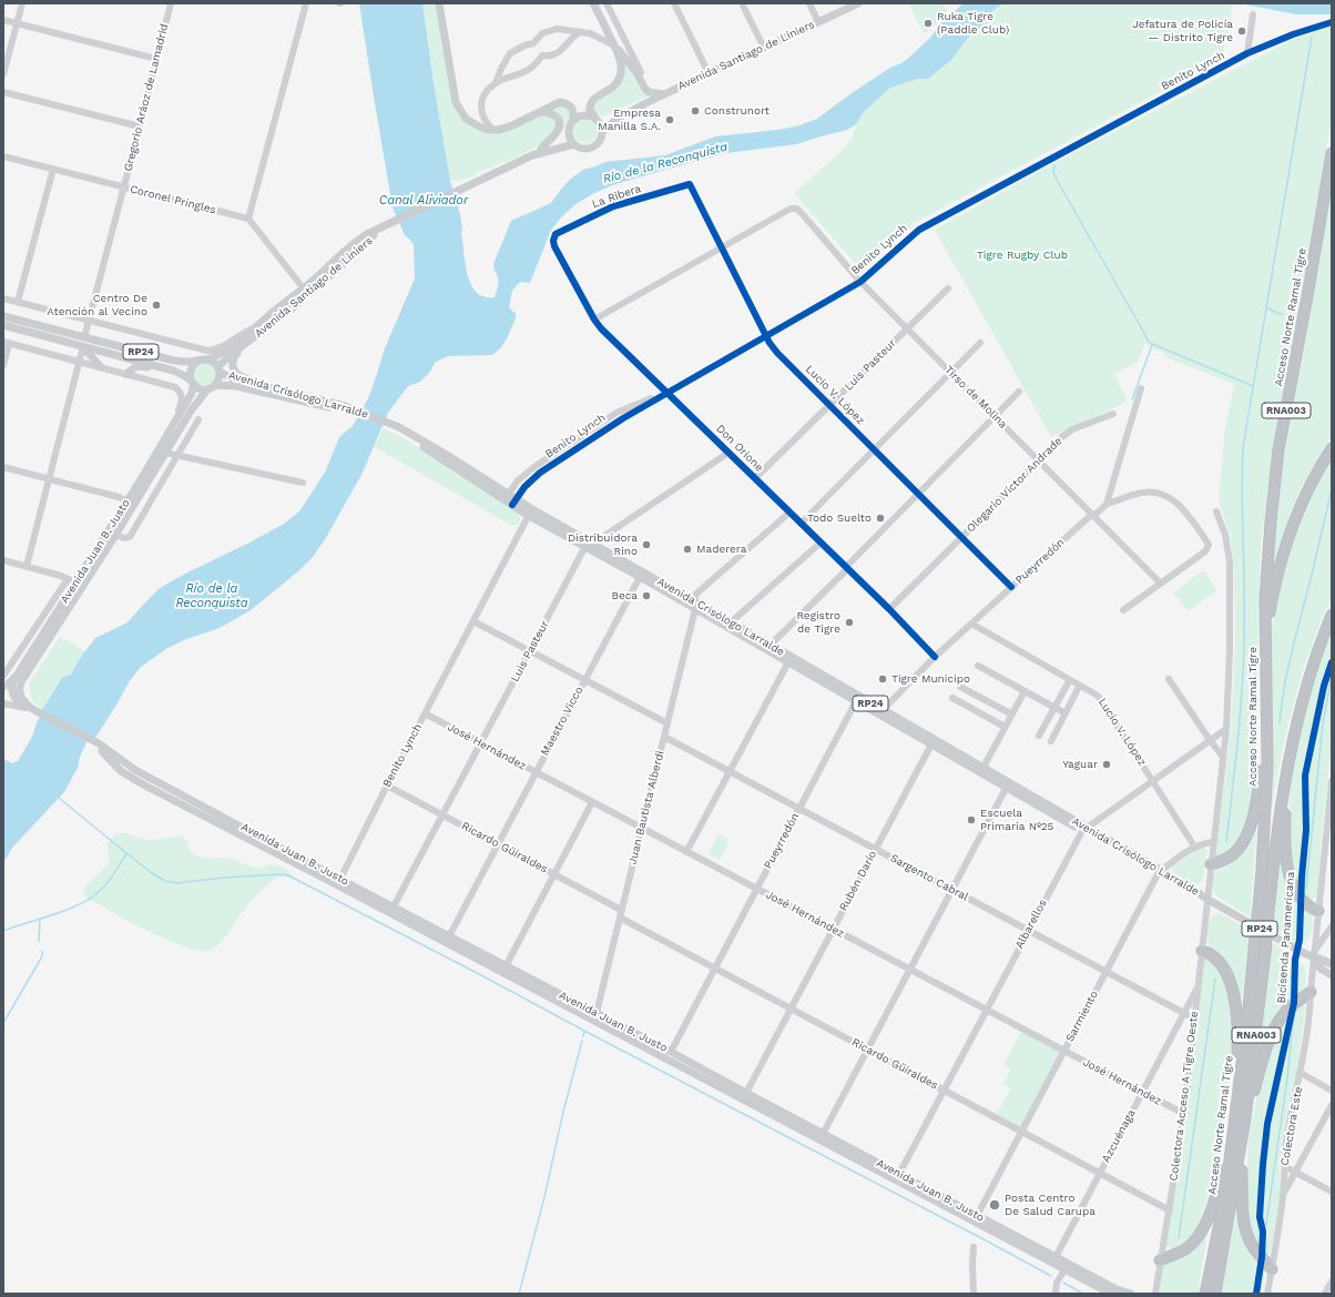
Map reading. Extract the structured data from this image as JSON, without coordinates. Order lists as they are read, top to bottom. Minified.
{"streets":{"highway":["Acceso Norte Ramal Tigre","RNA003"],"main road":["Avenida Santiago de Liniers","RP24","Avenida Crisólogo Larralde","Avenida Juan B. Justo"],"street":["Benito Lynch","Gregorio Aráoz de Lamadrid","La Ribera","Coronel Pringles","Luis Pasteur","Lucio V. López","Tirso de Molina","Don Orione","Olegario Víctor Andrade","Pueyrredón","Maestro Vicco","José Hernández","Juan Bautista Alberdi","Ricardo Güiraldes","Sargento Cabral","Rubén Darío","Albarellos","Sarmiento","Colectora Acceso A Tigre Oeste","Colectora Este","Azcuénaga"],"cycle path":["Bicisenda Panamericana"]},"crossings":[["Avenida Santiago de Liniers","Gregorio Aráoz de Lamadrid"],["Avenida Santiago de Liniers","RP24"],["Avenida Santiago de Liniers","Avenida Crisólogo Larralde"],["Avenida Santiago de Liniers","Avenida Juan B. Justo"],["Benito Lynch","Avenida Crisólogo Larralde"],["Benito Lynch","Lucio V. López"],["Benito Lynch","Tirso de Molina"],["Benito Lynch","Don Orione"],["Benito Lynch","Avenida Juan B. Justo"],["Benito Lynch","José Hernández"],["Benito Lynch","Ricardo Güiraldes"],["Gregorio Aráoz de Lamadrid","Coronel Pringles"],["Gregorio Aráoz de Lamadrid","RP24"],["La Ribera","Lucio V. López"],["La Ribera","Don Orione"],["Acceso Norte Ramal Tigre","RNA003"],["RP24","Avenida Crisólogo Larralde"],["RP24","Avenida Juan B. Justo"],["Luis Pasteur","Avenida Crisólogo Larralde"],["Luis Pasteur","Lucio V. López"],["Luis Pasteur","Tirso de Molina"],["Luis Pasteur","Don Orione"],["Luis Pasteur","Avenida Juan B. Justo"],["Luis Pasteur","José Hernández"],["Luis Pasteur","Ricardo Güiraldes"],["Avenida Crisólogo Larralde","Avenida Juan B. Justo"],["Avenida Crisólogo Larralde","Pueyrredón"],["Avenida Crisólogo Larralde","Maestro Vicco"],["Avenida Crisólogo Larralde","Juan Bautista Alberdi"],["Avenida Crisólogo Larralde","Rubén Darío"],["Avenida Crisólogo Larralde","Albarellos"],["Avenida Crisólogo Larralde","Sarmiento"],["Avenida Crisólogo Larralde","Colectora Acceso A Tigre Oeste"],["Avenida Crisólogo Larralde","Colectora Este"],["Lucio V. López","Tirso de Molina"],["Lucio V. López","Olegario Víctor Andrade"],["Lucio V. López","Pueyrredón"],["Lucio V. López","Albarellos"],["Lucio V. López","Sarmiento"],["Tirso de Molina","Olegario Víctor Andrade"],["Tirso de Molina","Pueyrredón"],["Don Orione","Olegario Víctor Andrade"],["Don Orione","Pueyrredón"],["Avenida Juan B. Justo","Pueyrredón"],["Avenida Juan B. Justo","Maestro Vicco"],["Avenida Juan B. Justo","Juan Bautista Alberdi"],["Avenida Juan B. Justo","Rubén Darío"],["Avenida Juan B. Justo","Albarellos"],["Avenida Juan B. Justo","Sarmiento"],["Avenida Juan B. Justo","Azcuénaga"],["Pueyrredón","José Hernández"],["Pueyrredón","Ricardo Güiraldes"],["Pueyrredón","Sargento Cabral"],["Maestro Vicco","José Hernández"],["Maestro Vicco","Ricardo Güiraldes"],["José Hernández","Juan Bautista Alberdi"],["José Hernández","Rubén Darío"],["José Hernández","Albarellos"],["José Hernández","Sarmiento"],["José Hernández","Colectora Acceso A Tigre Oeste"],["José Hernández","Azcuénaga"],["Juan Bautista Alberdi","Ricardo Güiraldes"],["Juan Bautista Alberdi","Sargento Cabral"],["Ricardo Güiraldes","Rubén Darío"],["Ricardo Güiraldes","Albarellos"],["Ricardo Güiraldes","Sarmiento"],["Ricardo Güiraldes","Colectora Acceso A Tigre Oeste"],["Ricardo Güiraldes","Azcuénaga"],["Sargento Cabral","Rubén Darío"],["Sargento Cabral","Albarellos"],["Sargento Cabral","Sarmiento"],["Sargento Cabral","Colectora Acceso A Tigre Oeste"],["Sargento Cabral","Azcuénaga"],["Albarellos","Colectora Acceso A Tigre Oeste"],["Sarmiento","Colectora Acceso A Tigre Oeste"],["Colectora Acceso A Tigre Oeste","Azcuénaga"]],"water":["Río de la Reconquista","Canal Aliviador"],"parks":["Tigre Rugby Club"],"places":["Ruka Tigre (Paddle Club)","Jefatura de Policía — Distrito Tigre","Construnort","Empresa Manilla S.A.","Centro De Atención al Vecino","Todo Suelto","Distribuidora Rino","Maderera","Beca","Registro de Tigre","Tigre Municipo","Yaguar","Escuela Primaria Nº25","Posta Centro De Salud Carupa"]}
